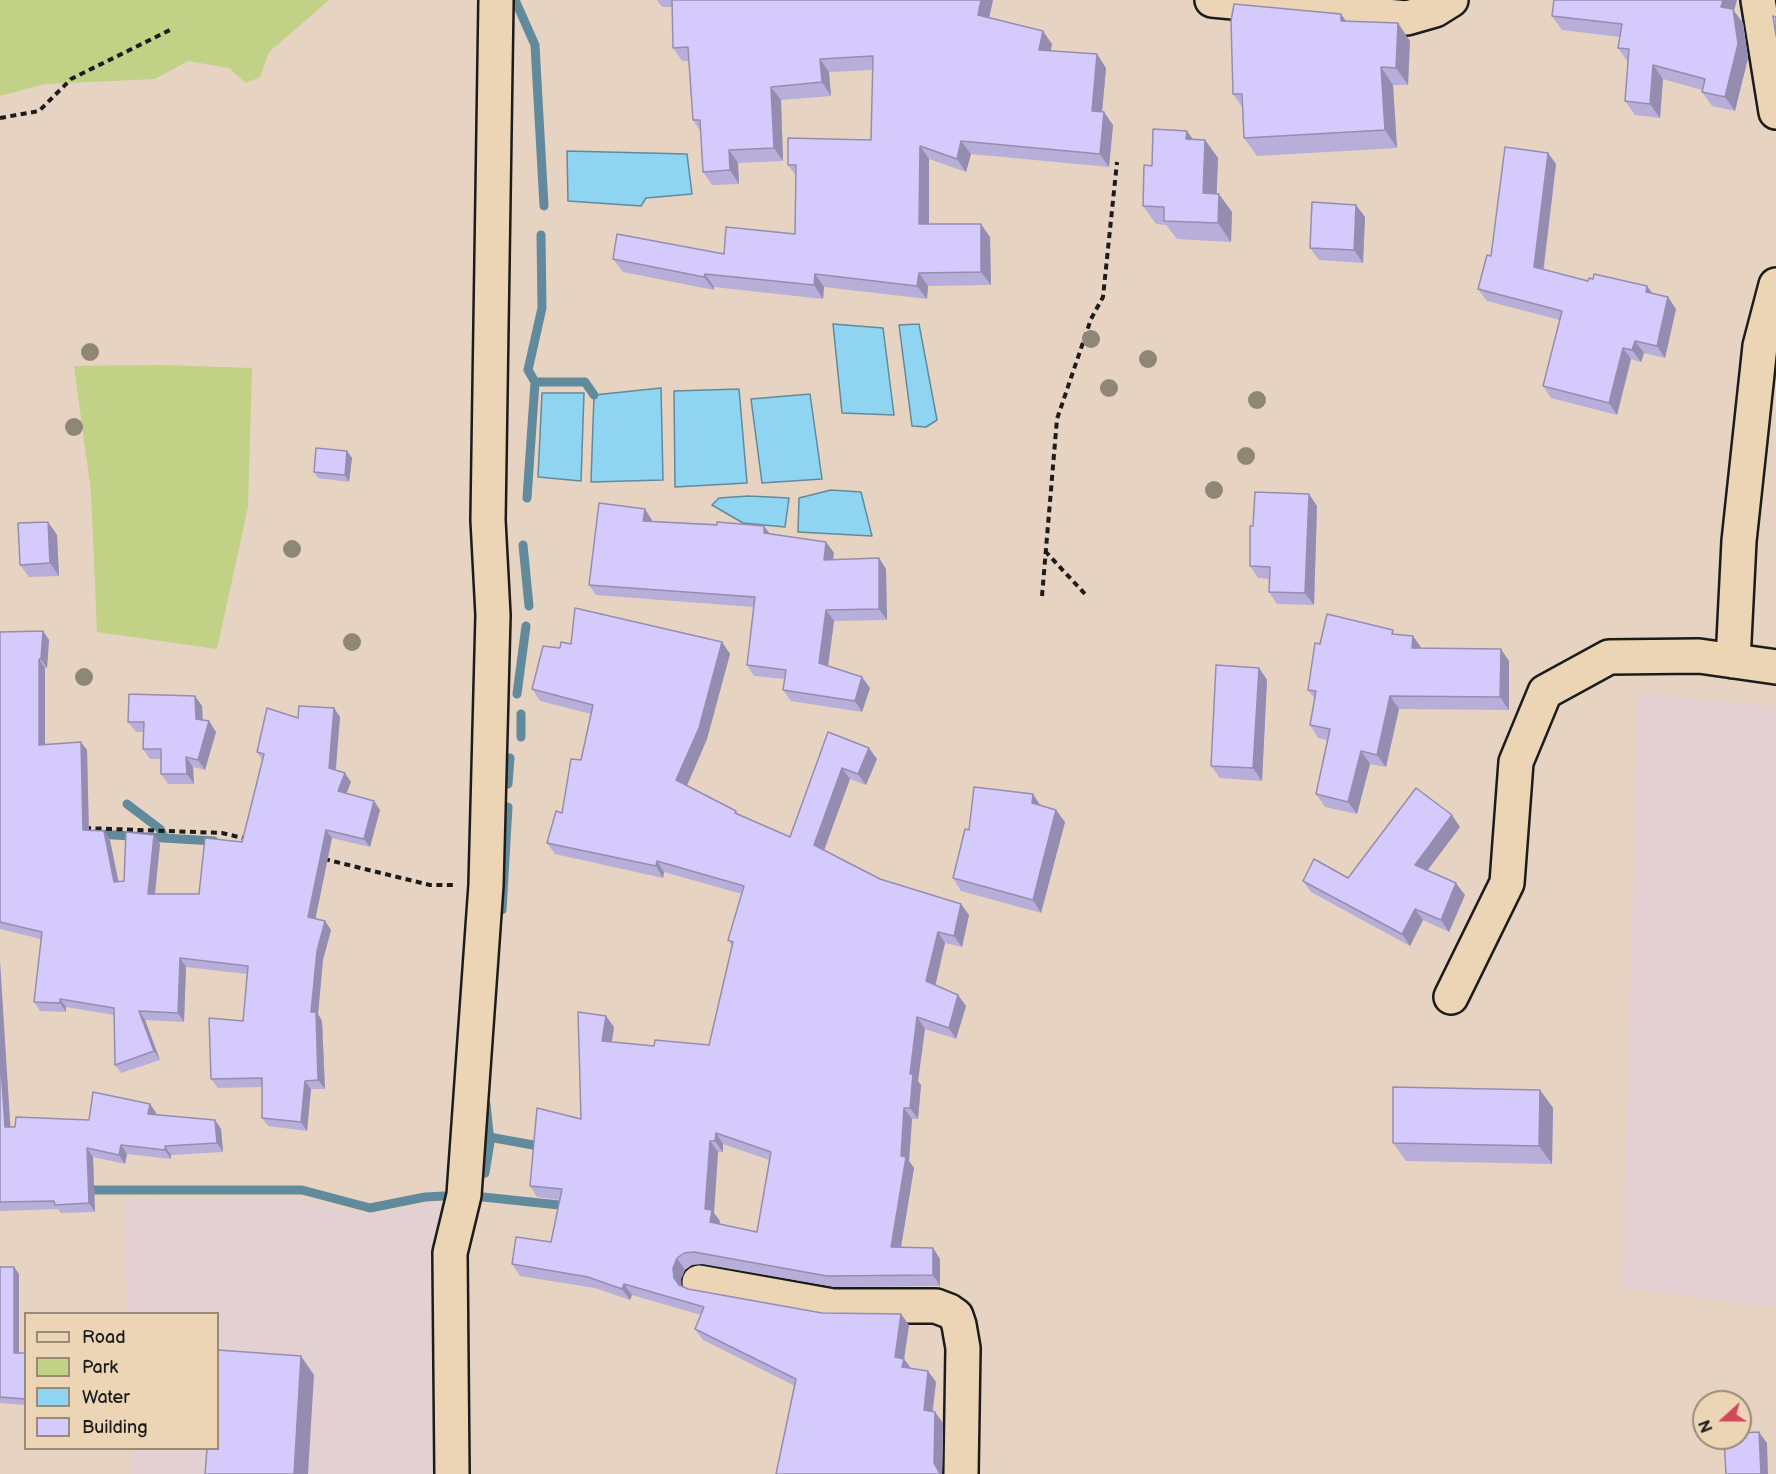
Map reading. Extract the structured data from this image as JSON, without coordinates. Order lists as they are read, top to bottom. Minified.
{"legend":["Road","Park","Water","Building"],"north":"left"}
